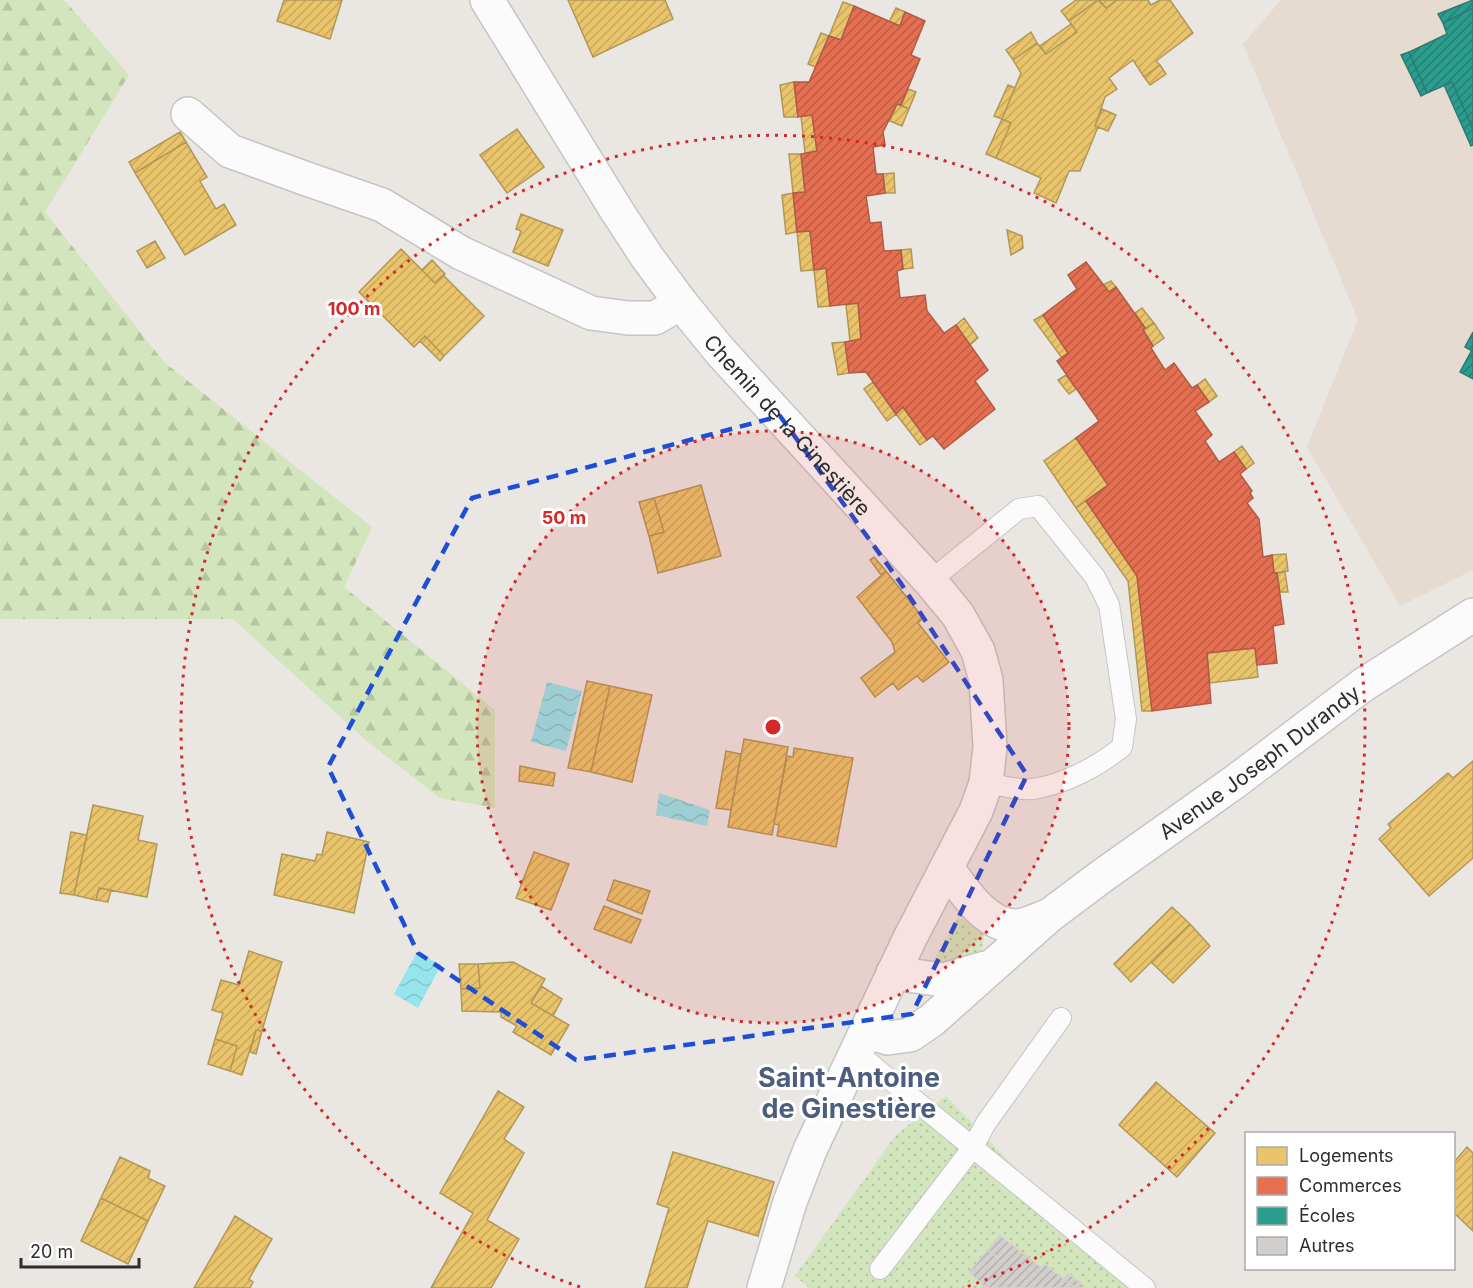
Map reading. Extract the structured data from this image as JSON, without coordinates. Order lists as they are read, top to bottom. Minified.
{"streets":{"street":["Chemin de la Ginestière","Avenue Joseph Durandy"]},"districts":["Saint-Antoine de Ginestière"],"legend":["Logements","Commerces","Écoles","Autres"],"scale_bar":"20 m","rings":["100 m","50 m"]}
